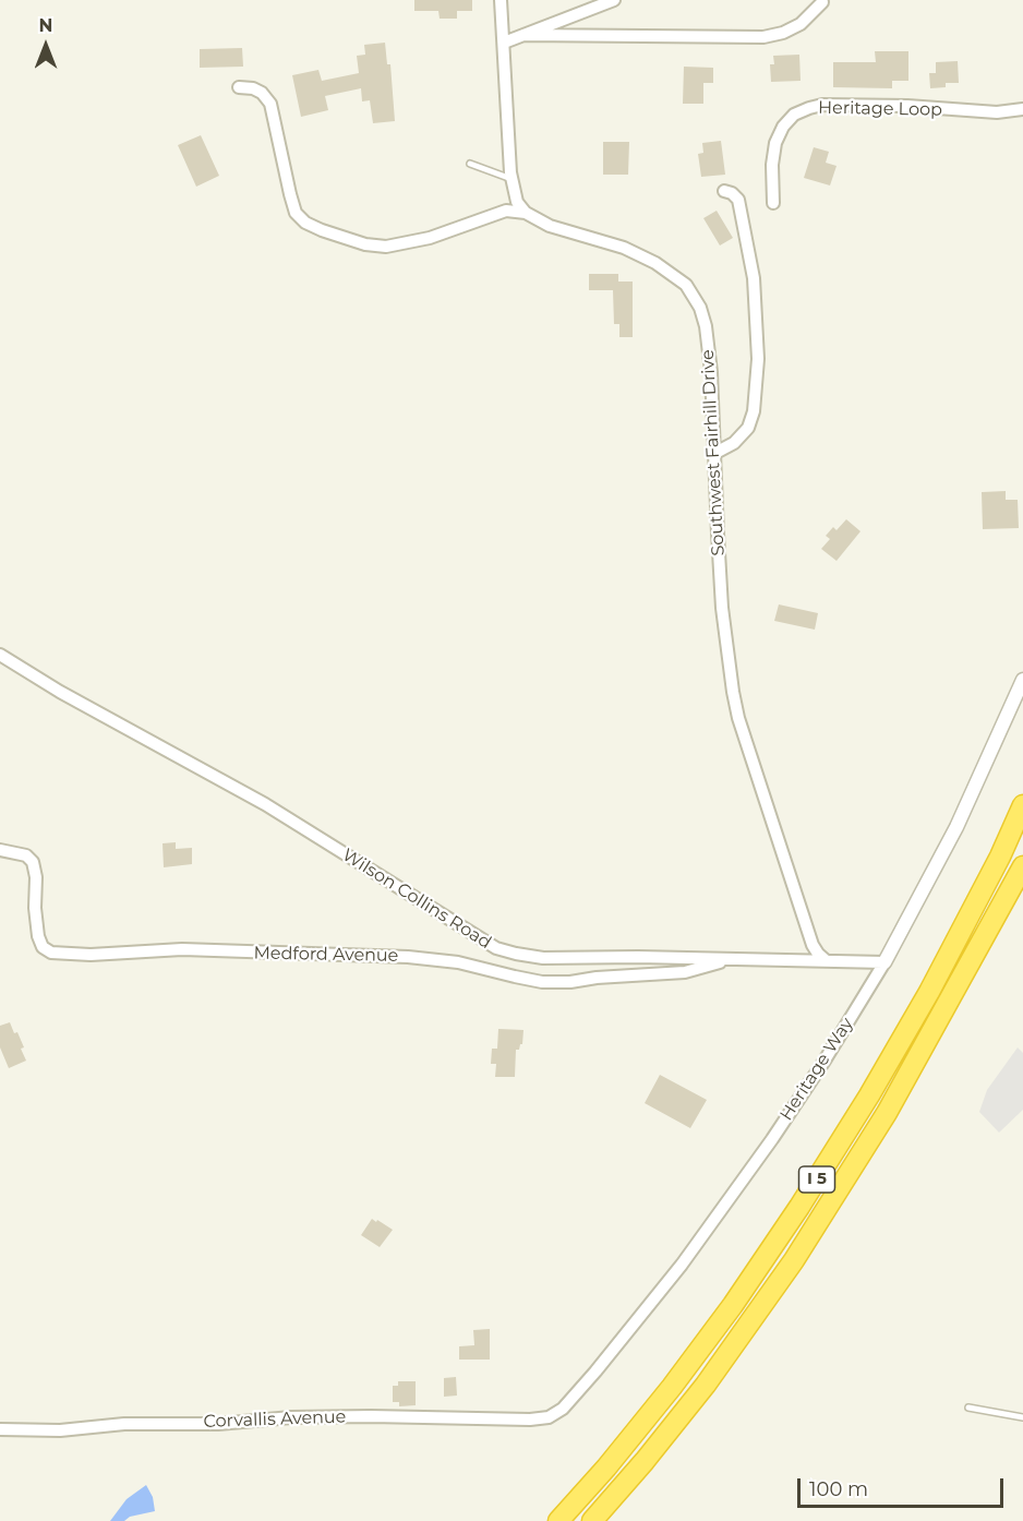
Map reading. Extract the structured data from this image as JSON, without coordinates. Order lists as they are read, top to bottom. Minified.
{"streets":{"highway":["I 5"],"street":["Heritage Loop","Southwest Fairhill Drive","Wilson Collins Road","Medford Avenue","Heritage Way","Corvallis Avenue"]},"crossings":[["Southwest Fairhill Drive","Wilson Collins Road"],["Wilson Collins Road","Medford Avenue"],["Wilson Collins Road","Heritage Way"],["Heritage Way","Corvallis Avenue"]],"scale_bar":"100 m","north":"top"}
